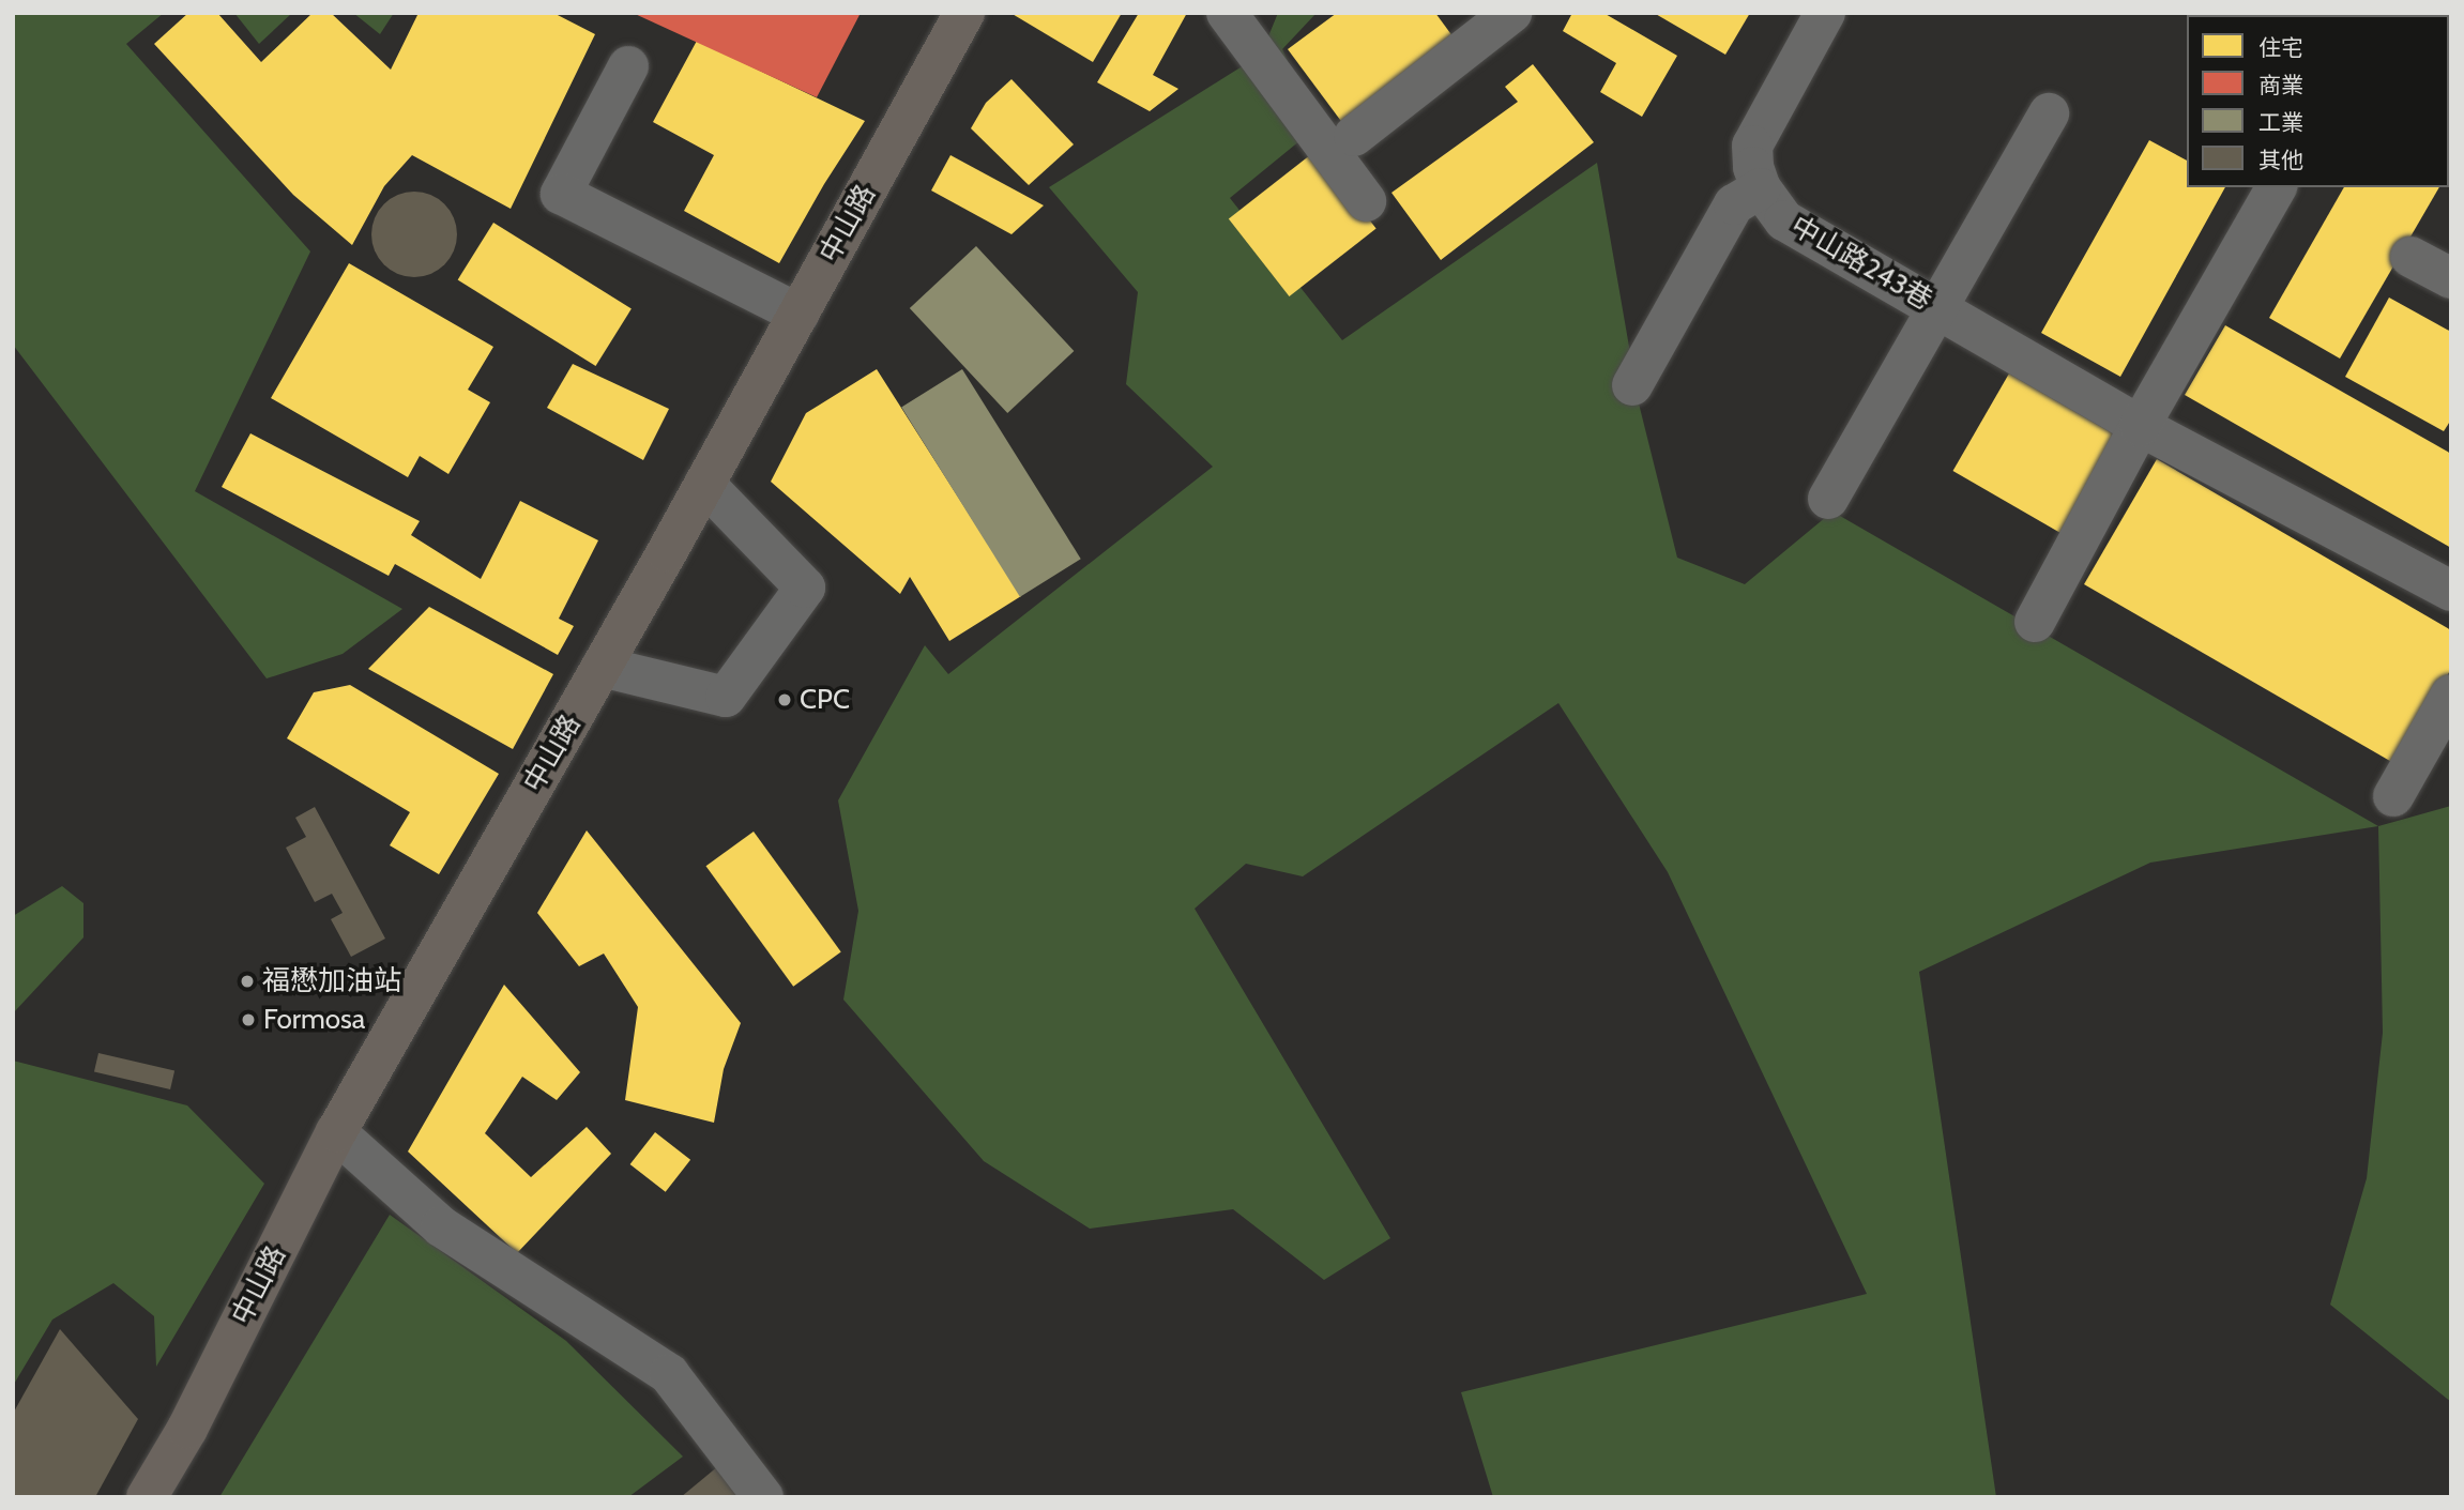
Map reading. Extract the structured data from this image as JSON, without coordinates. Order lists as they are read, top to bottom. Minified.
{"streets":{"main road":["中山路"],"street":["中山路243巷"]},"places":["CPC","福懋加油站","Formosa"],"legend":["住宅","商業","工業","其他"]}
